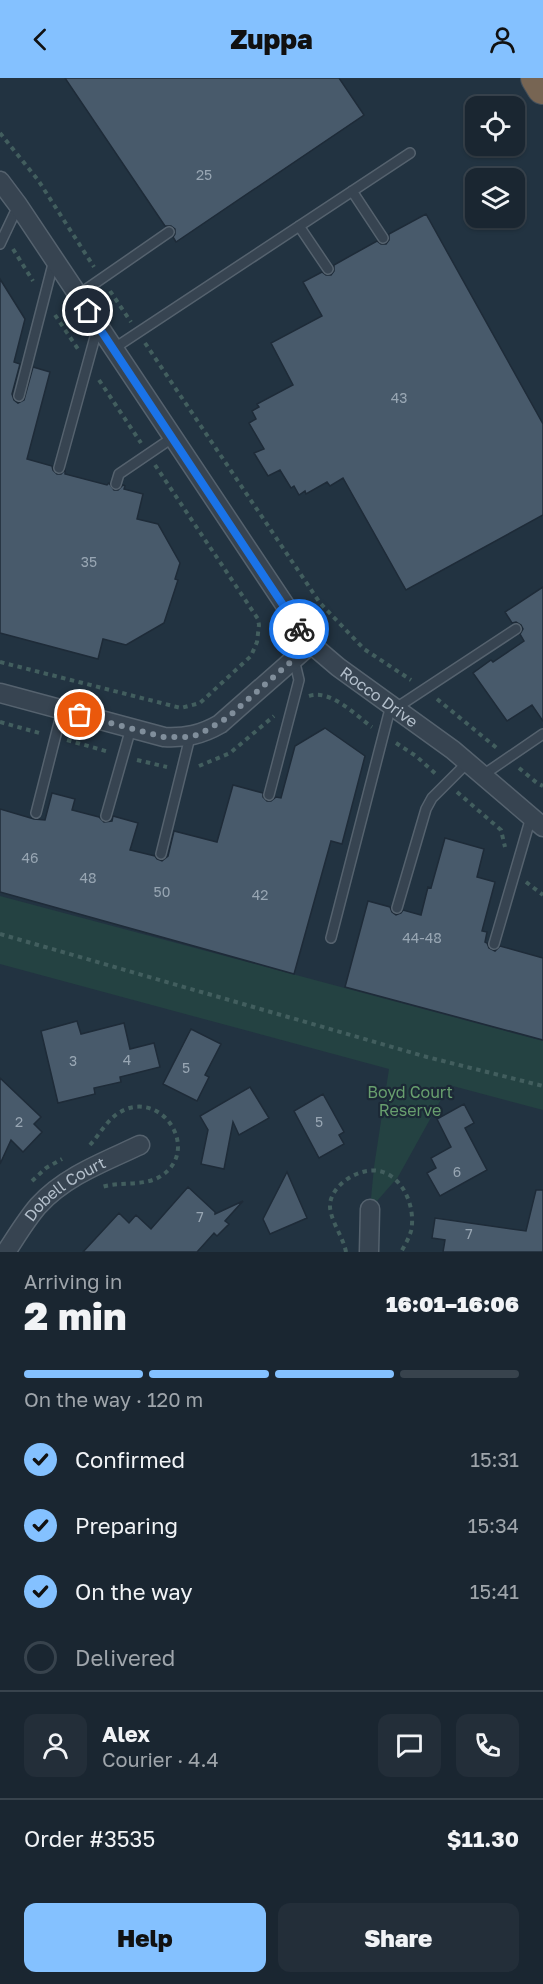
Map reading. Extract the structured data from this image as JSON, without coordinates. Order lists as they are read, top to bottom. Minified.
{"streets":{"street":["Rocco Drive","Dobell Court"]},"parks":["Boyd Court Reserve"],"house_numbers":["25","43","35","46","48","50","42","44-48","4","3","5","2","5","6","7","7"],"page":{"header":"Zuppa","heading":["2 min","Arriving in","16:01–16:06"],"panel":["Alex","Courier · 4.4","Order #3535","$11.30"],"bar":"On the way · 120 m","list":[["Confirmed","15:31"],["Preparing","15:34"],["On the way","15:41"],"Delivered"],"buttons":["Help","Share"]}}
